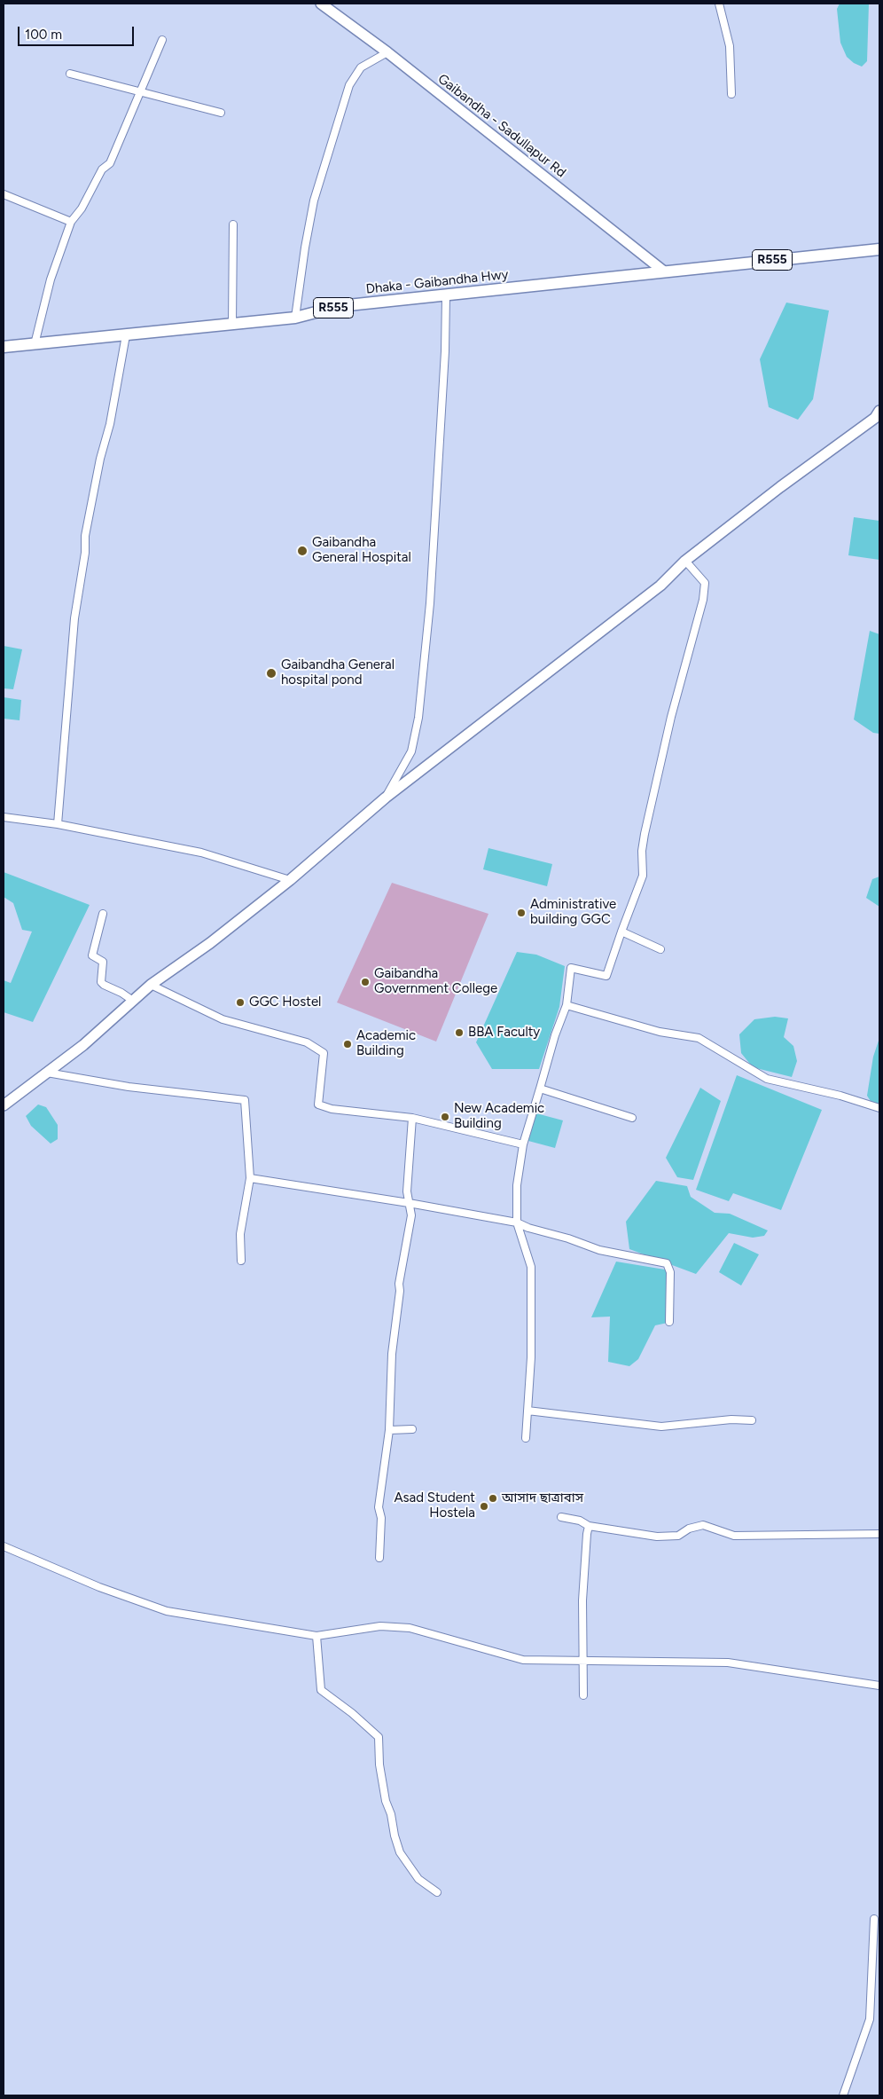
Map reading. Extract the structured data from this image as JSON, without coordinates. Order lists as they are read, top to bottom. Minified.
{"streets":{"main road":["Gaibandha - Sadullapur Rd","R555","Dhaka - Gaibandha Hwy"]},"crossings":[["Gaibandha - Sadullapur Rd","R555"],["Gaibandha - Sadullapur Rd","Dhaka - Gaibandha Hwy"],["R555","Dhaka - Gaibandha Hwy"]],"places":["Gaibandha General Hospital","Gaibandha General hospital pond","Administrative building GGC","Gaibandha Government College","GGC Hostel","BBA Faculty","Academic Building","New Academic Building","আসাদ ছাত্রাবাস","Asad Student Hostela"],"scale_bar":"100 m"}
